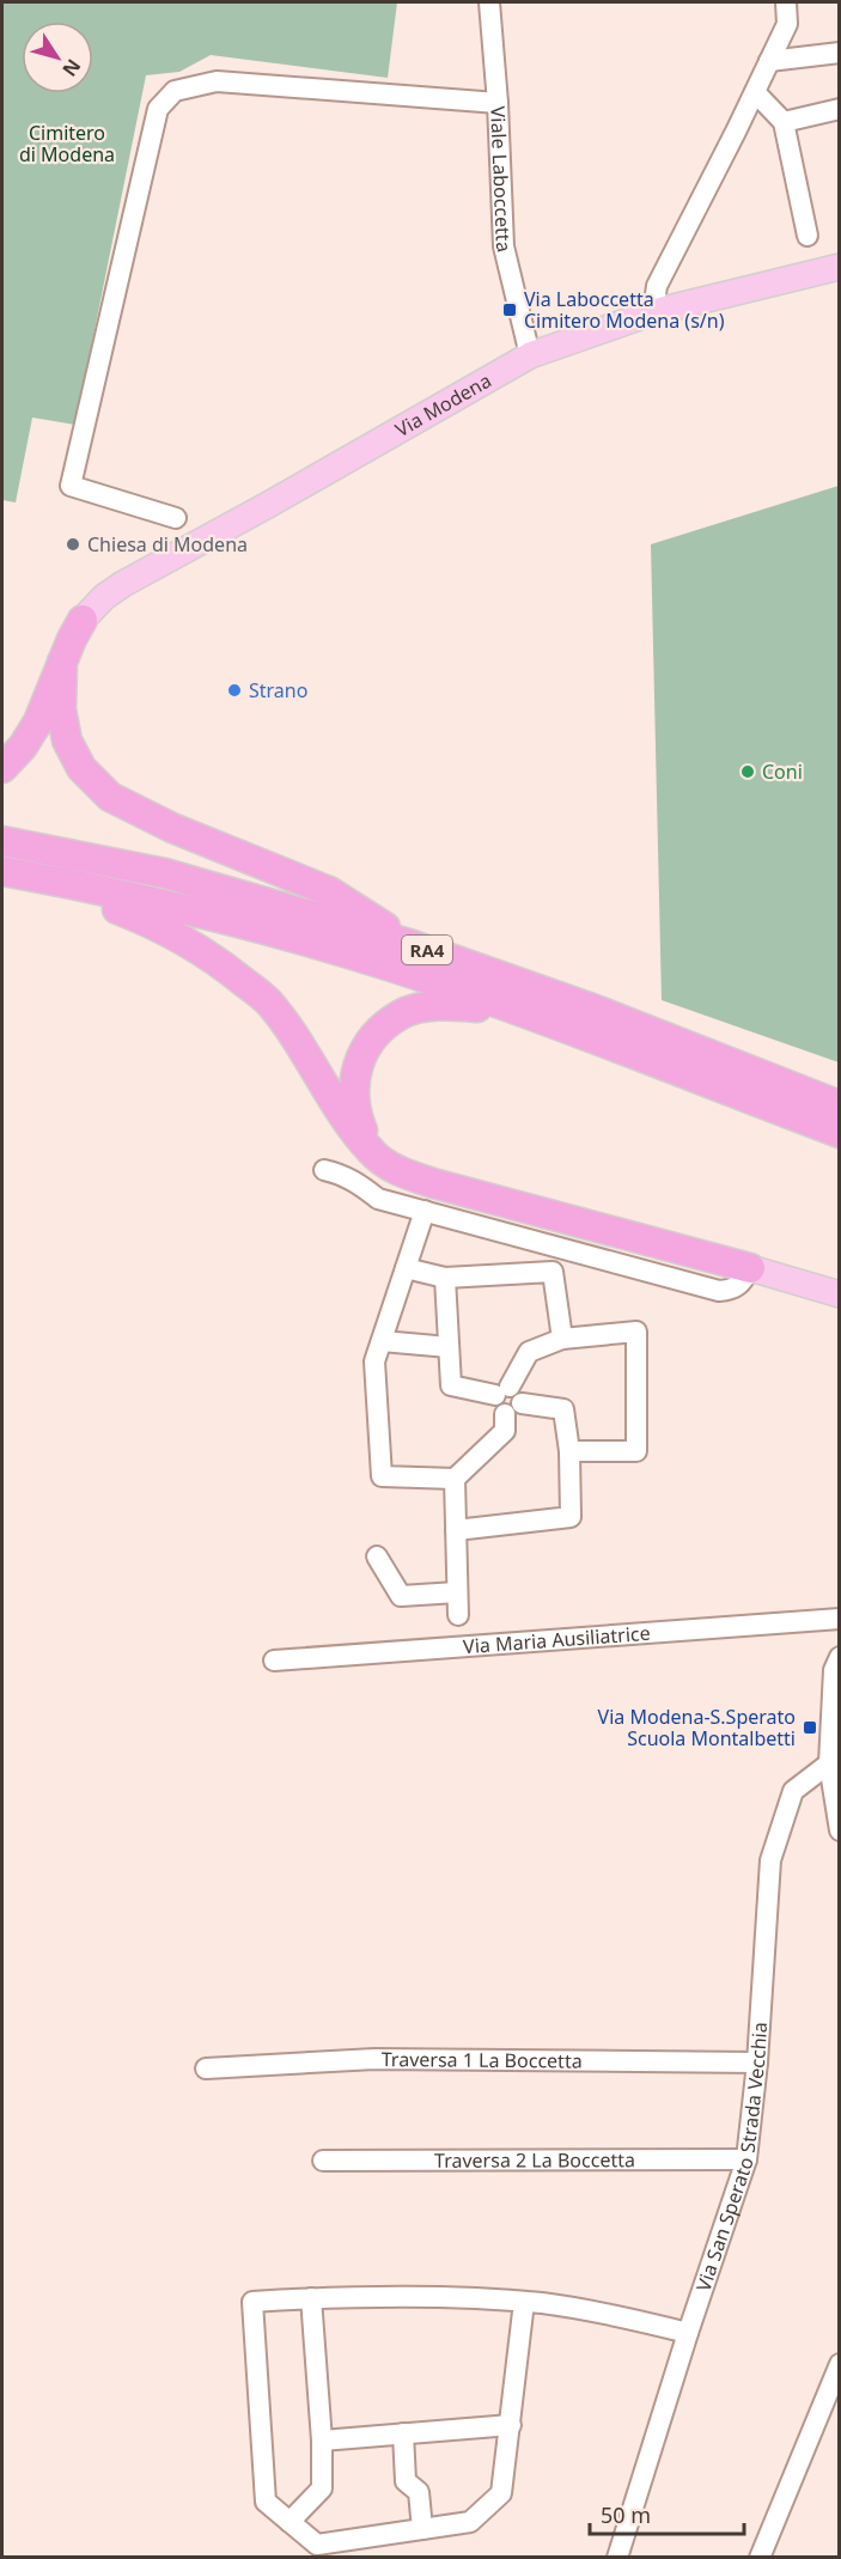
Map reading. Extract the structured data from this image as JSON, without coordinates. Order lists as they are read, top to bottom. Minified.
{"streets":{"highway":["RA4"],"main road":["Via Modena"],"street":["Viale Laboccetta","Via Maria Ausiliatrice","Traversa 1 La Boccetta","Via San Sperato Strada Vecchia","Traversa 2 La Boccetta"]},"crossings":[["Viale Laboccetta","Via Modena"],["Traversa 1 La Boccetta","Via San Sperato Strada Vecchia"],["Via San Sperato Strada Vecchia","Traversa 2 La Boccetta"]],"parks":["Cimitero di Modena"],"places":{"transit":["Via Laboccetta Cimitero Modena (s/n)","Via Modena-S.Sperato Scuola Montalbetti"],"other":["Chiesa di Modena","Strano","Coni"]},"scale_bar":"50 m","north":"bottom right"}
